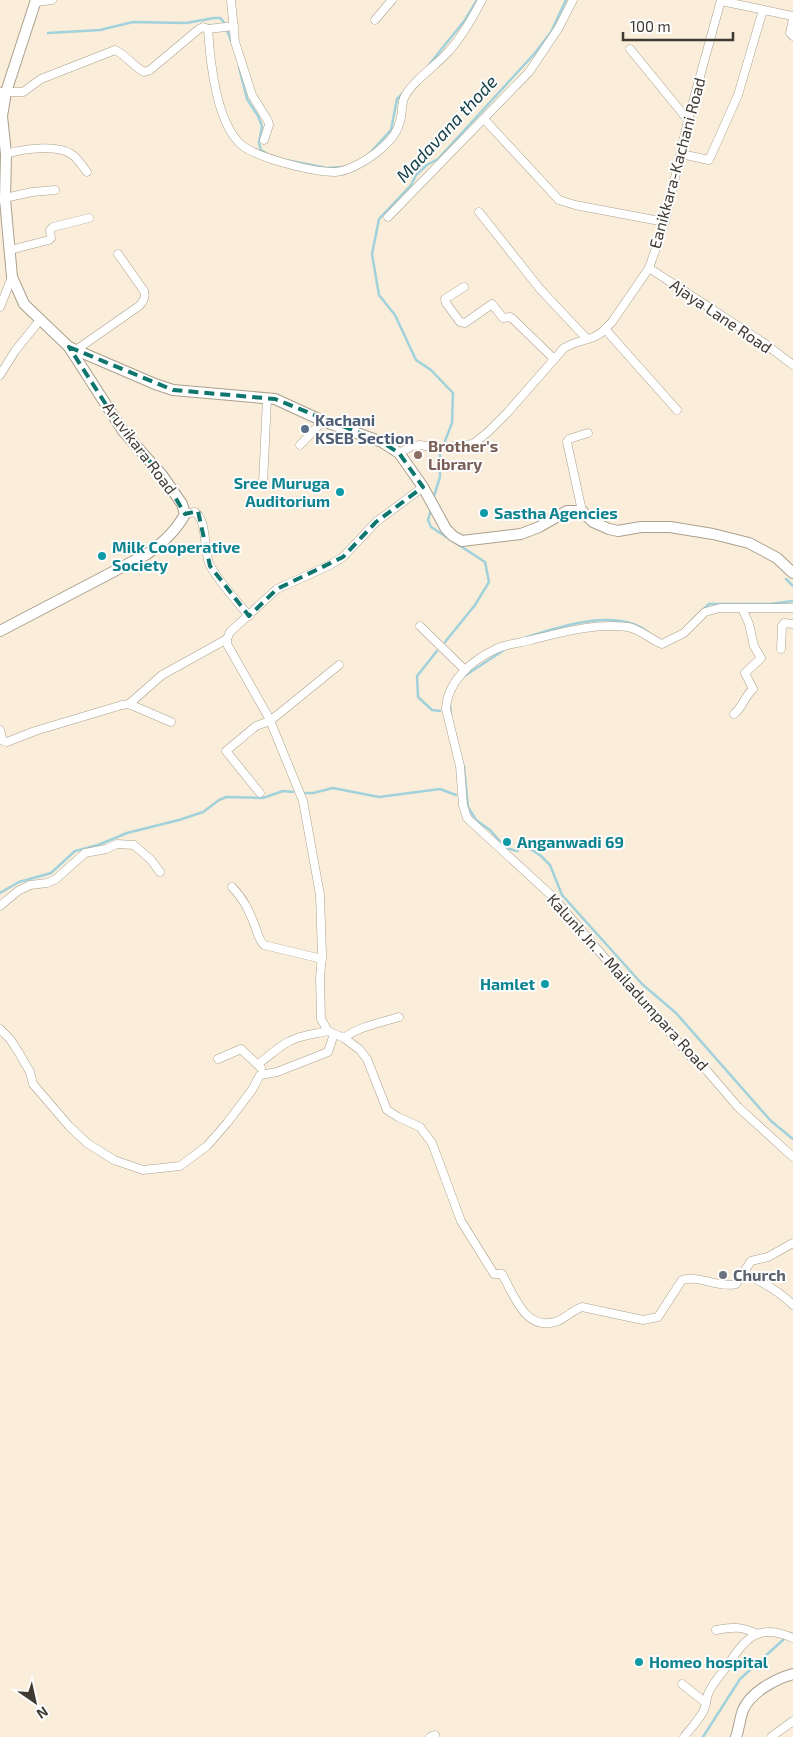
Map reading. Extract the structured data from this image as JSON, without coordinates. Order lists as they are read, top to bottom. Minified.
{"streets":{"main road":["Aruvikara Road"],"street":["Eanikkara-Kachani Road","Ajaya Lane Road","Kalunk Jn. - Mailadumpara Road"]},"crossings":[["Eanikkara-Kachani Road","Ajaya Lane Road"]],"water":["Madavana thode"],"places":["Kachani KSEB Section","Brother's Library","Sree Muruga Auditorium","Sastha Agencies","Milk Cooperative Society","Anganwadi 69","Hamlet","Church","Homeo hospital"],"scale_bar":"100 m","north":"bottom right"}
